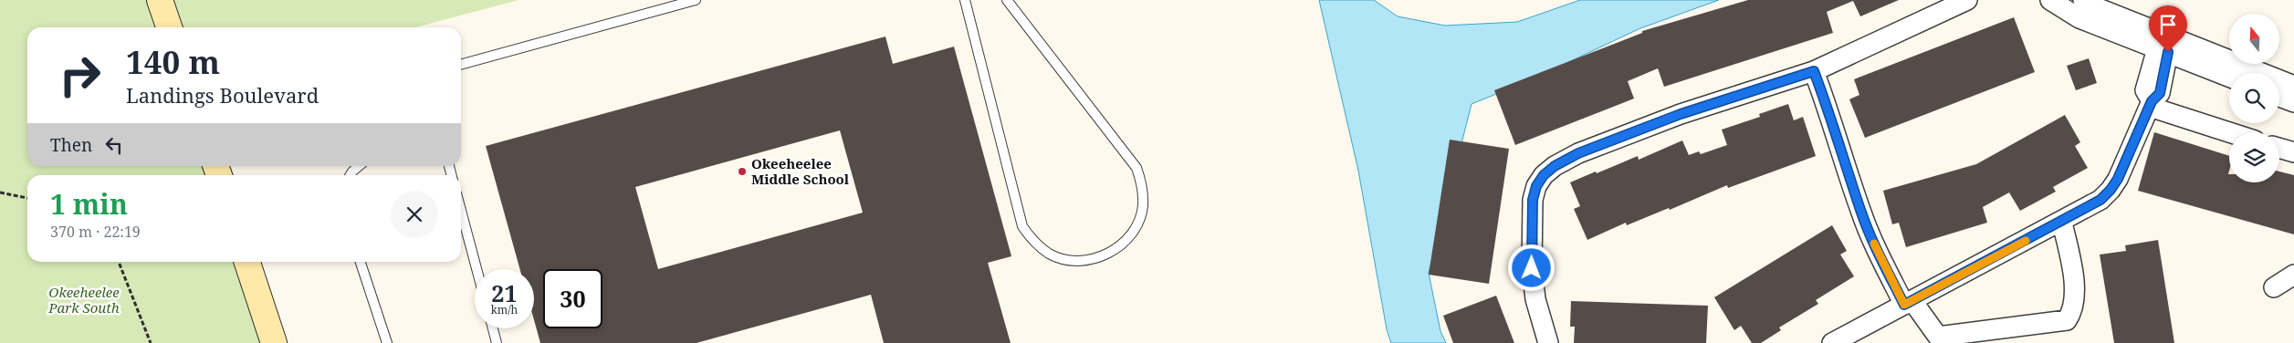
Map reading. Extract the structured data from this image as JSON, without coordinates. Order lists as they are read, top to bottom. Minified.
{"parks":["Okeeheelee Park South"],"places":["Okeeheelee Middle School"],"north":"top","page":{"turn":["140 m","Landings Boulevard"],"then":"Then","heading":["1 min","370 m · 22:19"],"speed":"21 km/h","limit":"30"}}
